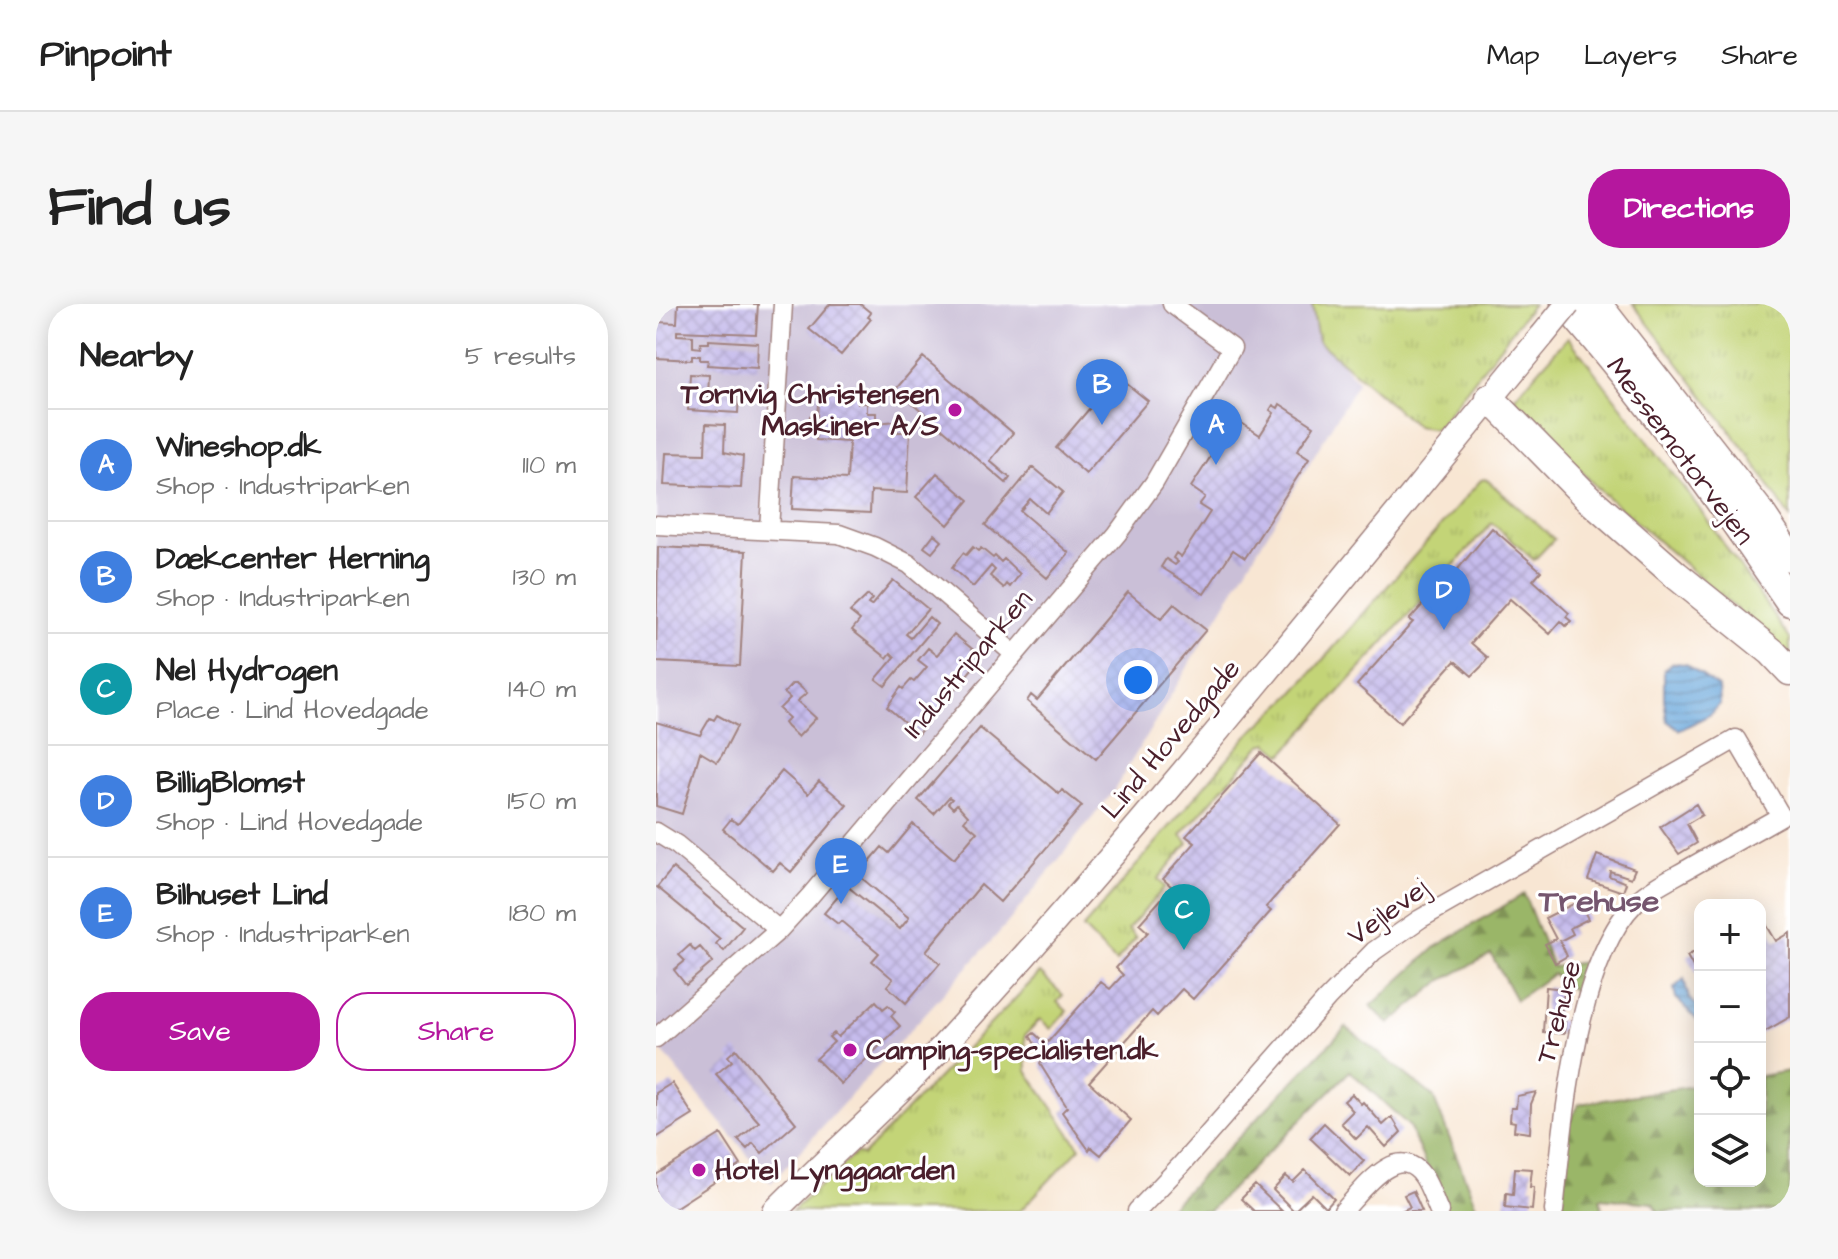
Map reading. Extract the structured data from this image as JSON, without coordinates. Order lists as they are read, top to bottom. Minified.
{"streets":{"highway":["Messemotorvejen"],"main road":["Lind Hovedgade"],"street":["Industriparken","Vejlevej","Trehuse"]},"crossings":[["Messemotorvejen","Lind Hovedgade"],["Vejlevej","Trehuse"]],"districts":["Trehuse"],"places":["Tornvig Christensen Maskiner A/S","Camping-specialisten.dk","Hotel Lynggaarden"],"page":{"header":"Pinpoint","nav":["Map","Layers","Share"],"title":"Find us","buttons":["Directions",["Save","Share"]],"heading":["Nearby","5 results"],"pins":["B","A","D","E","C"],"list":[{"mark":"A","name":"Wineshop.dk","note":"Shop · Industriparken","value":"110 m"},{"mark":"B","name":"Dækcenter Herning","note":"Shop · Industriparken","value":"130 m"},{"mark":"C","name":"Nel Hydrogen","note":"Place · Lind Hovedgade","value":"140 m"},{"mark":"D","name":"BilligBlomst","note":"Shop · Lind Hovedgade","value":"150 m"},{"mark":"E","name":"Bilhuset Lind","note":"Shop · Industriparken","value":"180 m"}],"map_buttons":["+","−"]}}
